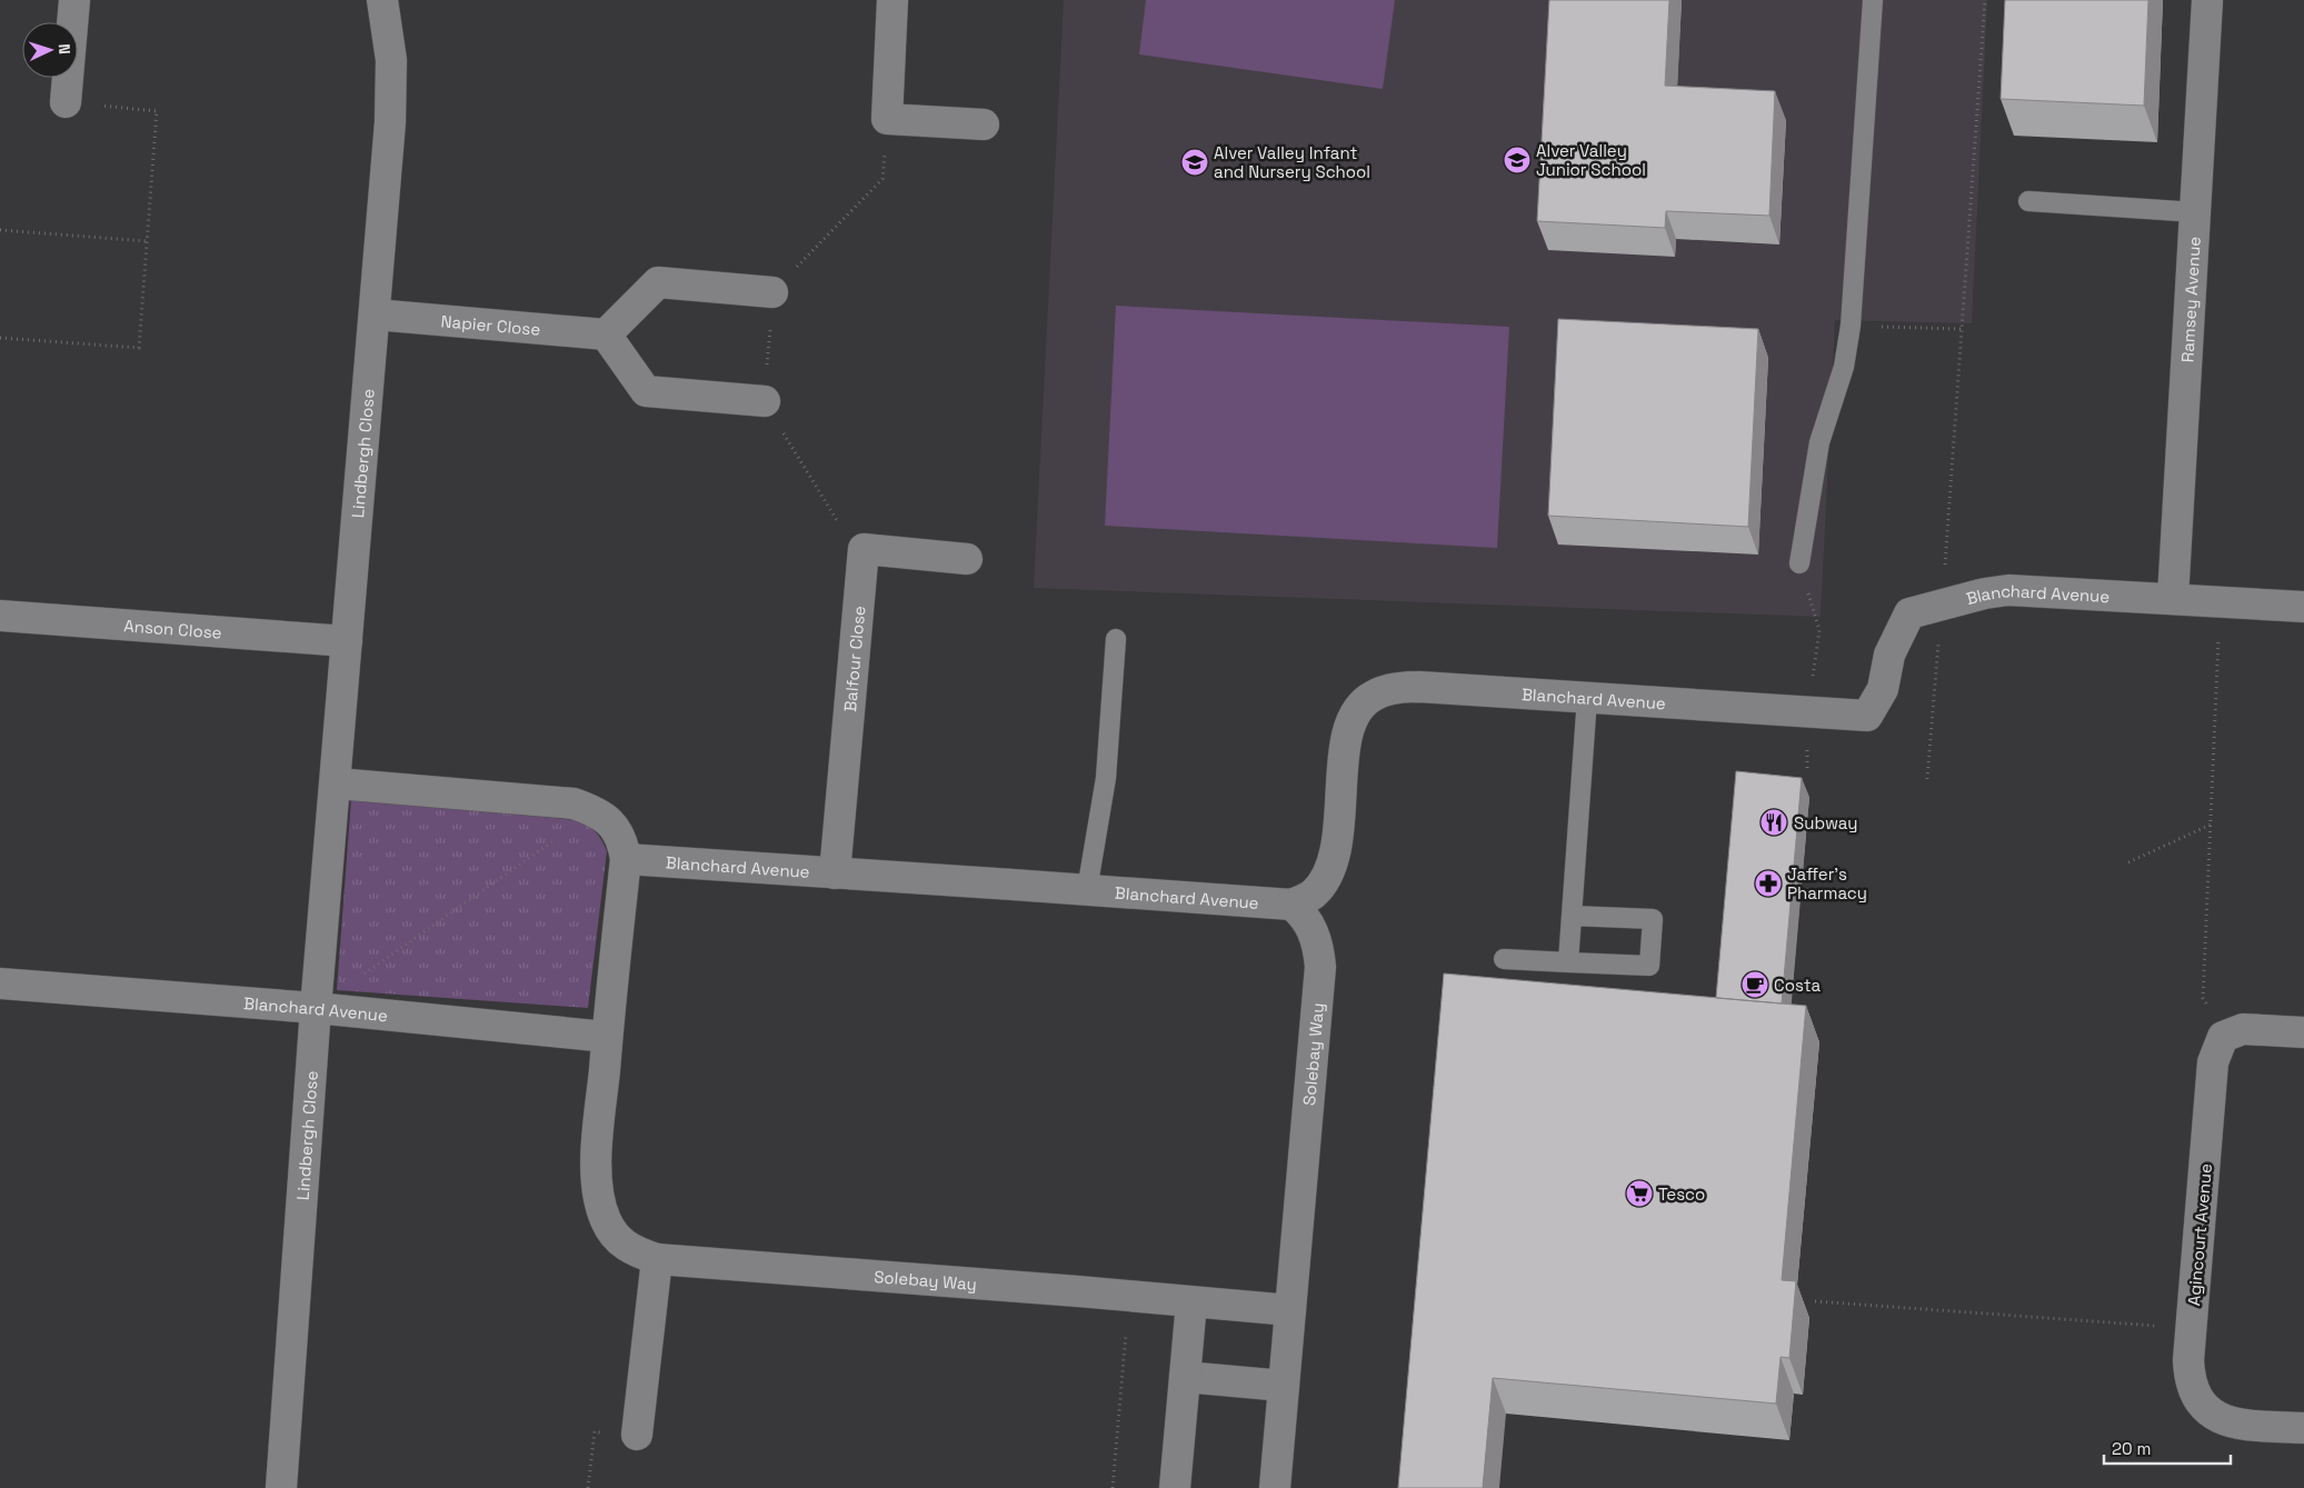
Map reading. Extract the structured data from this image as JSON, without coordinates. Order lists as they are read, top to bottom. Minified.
{"streets":{"street":["Ramsey Avenue","Napier Close","Lindbergh Close","Blanchard Avenue","Anson Close","Balfour Close","Solebay Way","Agincourt Avenue"]},"crossings":[["Ramsey Avenue","Blanchard Avenue"],["Napier Close","Lindbergh Close"],["Lindbergh Close","Blanchard Avenue"],["Lindbergh Close","Anson Close"],["Blanchard Avenue","Balfour Close"],["Blanchard Avenue","Solebay Way"]],"places":{"school or university":["Alver Valley Junior School","Alver Valley Infant and Nursery School"],"restaurant":["Subway"],"pharmacy":["Jaffer's Pharmacy"],"cafe":["Costa"],"supermarket":["Tesco"]},"scale_bar":"20 m","north":"right"}
